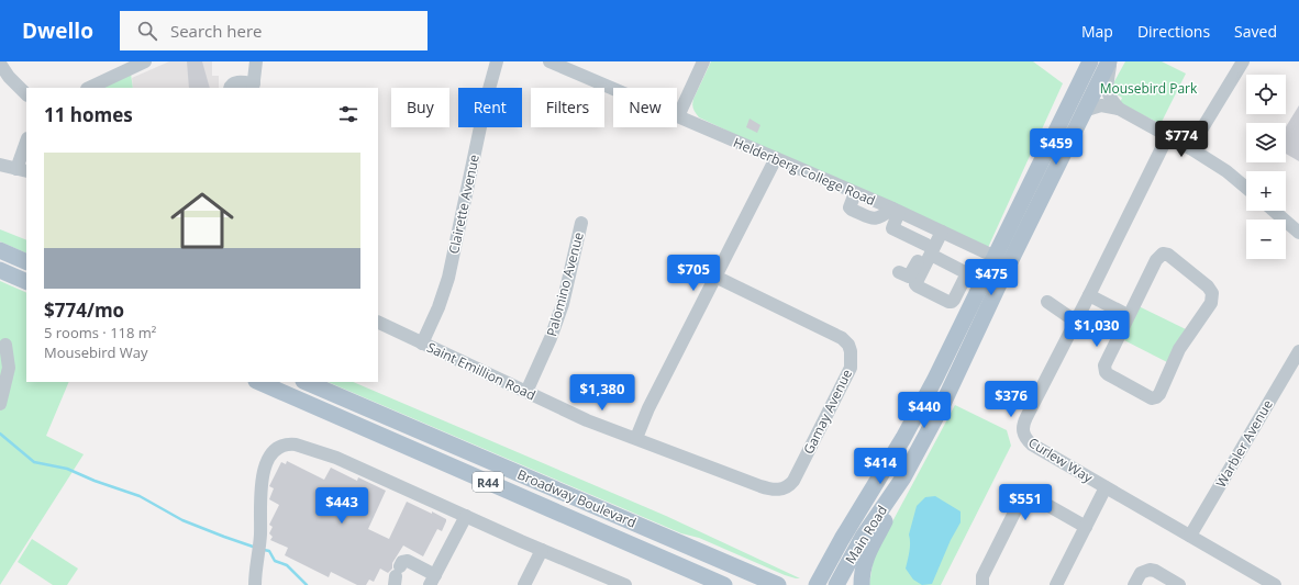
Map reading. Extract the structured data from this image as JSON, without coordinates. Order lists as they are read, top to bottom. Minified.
{"streets":{"main road":["R44","Broadway Boulevard","Main Road"],"street":["Helderberg College Road","Clairette Avenue","Palomino Avenue","Saint Emillion Road","Gamay Avenue","Warbler Avenue","Curlew Way"]},"crossings":[["Helderberg College Road","Main Road"],["Clairette Avenue","Saint Emillion Road"],["Palomino Avenue","Saint Emillion Road"],["Saint Emillion Road","Gamay Avenue"],["Warbler Avenue","Curlew Way"]],"parks":["Mousebird Park"],"page":{"header":"Dwello","search":"Search here","nav":["Map","Directions","Saved"],"map_buttons":["+","−"],"chip":["Buy","Rent","Filters","New"],"heading":"11 homes","price":["$774","$459","$705","$475","$1,030","$1,380","$376","$440","$414","$551","$443"],"list":[{"name":"$774/mo","note":"5 rooms · 118 m² · Mousebird Way"}]}}
